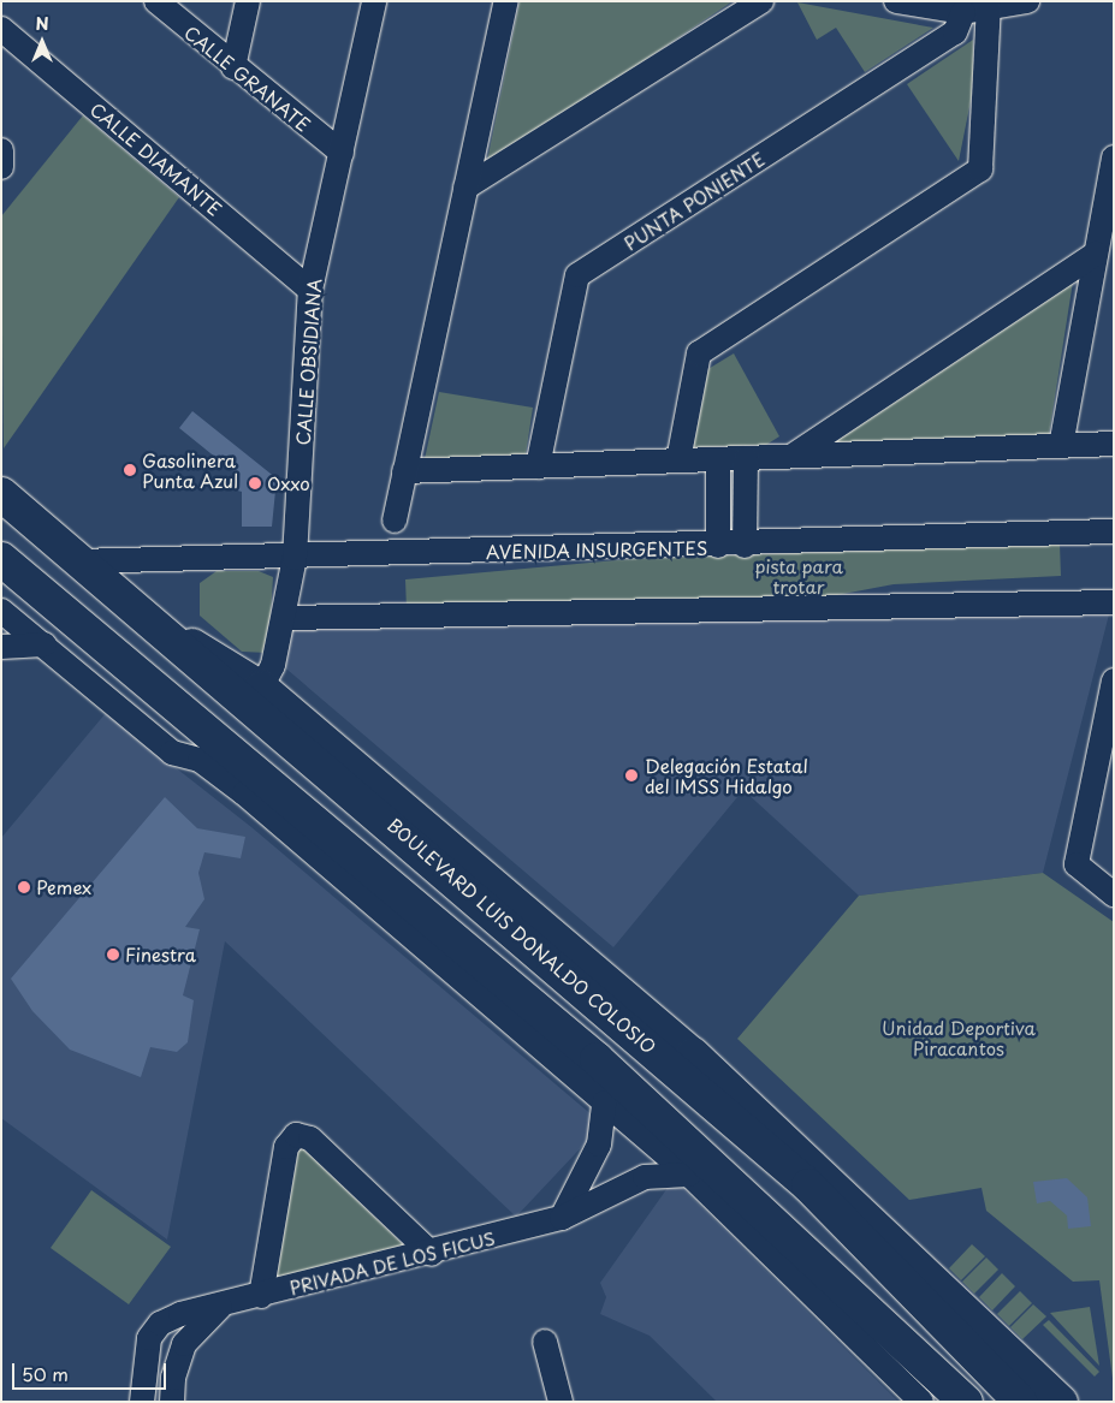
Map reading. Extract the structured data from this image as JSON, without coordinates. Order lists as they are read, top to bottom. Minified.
{"streets":{"main road":["BOULEVARD LUIS DONALDO COLOSIO"],"street":["CALLE GRANATE","CALLE DIAMANTE","PUNTA PONIENTE","CALLE OBSIDIANA","AVENIDA INSURGENTES","PRIVADA DE LOS FICUS"]},"crossings":[["CALLE GRANATE","CALLE OBSIDIANA"],["CALLE DIAMANTE","CALLE OBSIDIANA"],["CALLE OBSIDIANA","AVENIDA INSURGENTES"],["AVENIDA INSURGENTES","BOULEVARD LUIS DONALDO COLOSIO"]],"parks":["pista para trotar","Unidad Deportiva Piracantos"],"places":["Gasolinera Punta Azul","Oxxo","Delegación Estatal del IMSS Hidalgo","Pemex","Finestra"],"scale_bar":"50 m","north":"top"}
